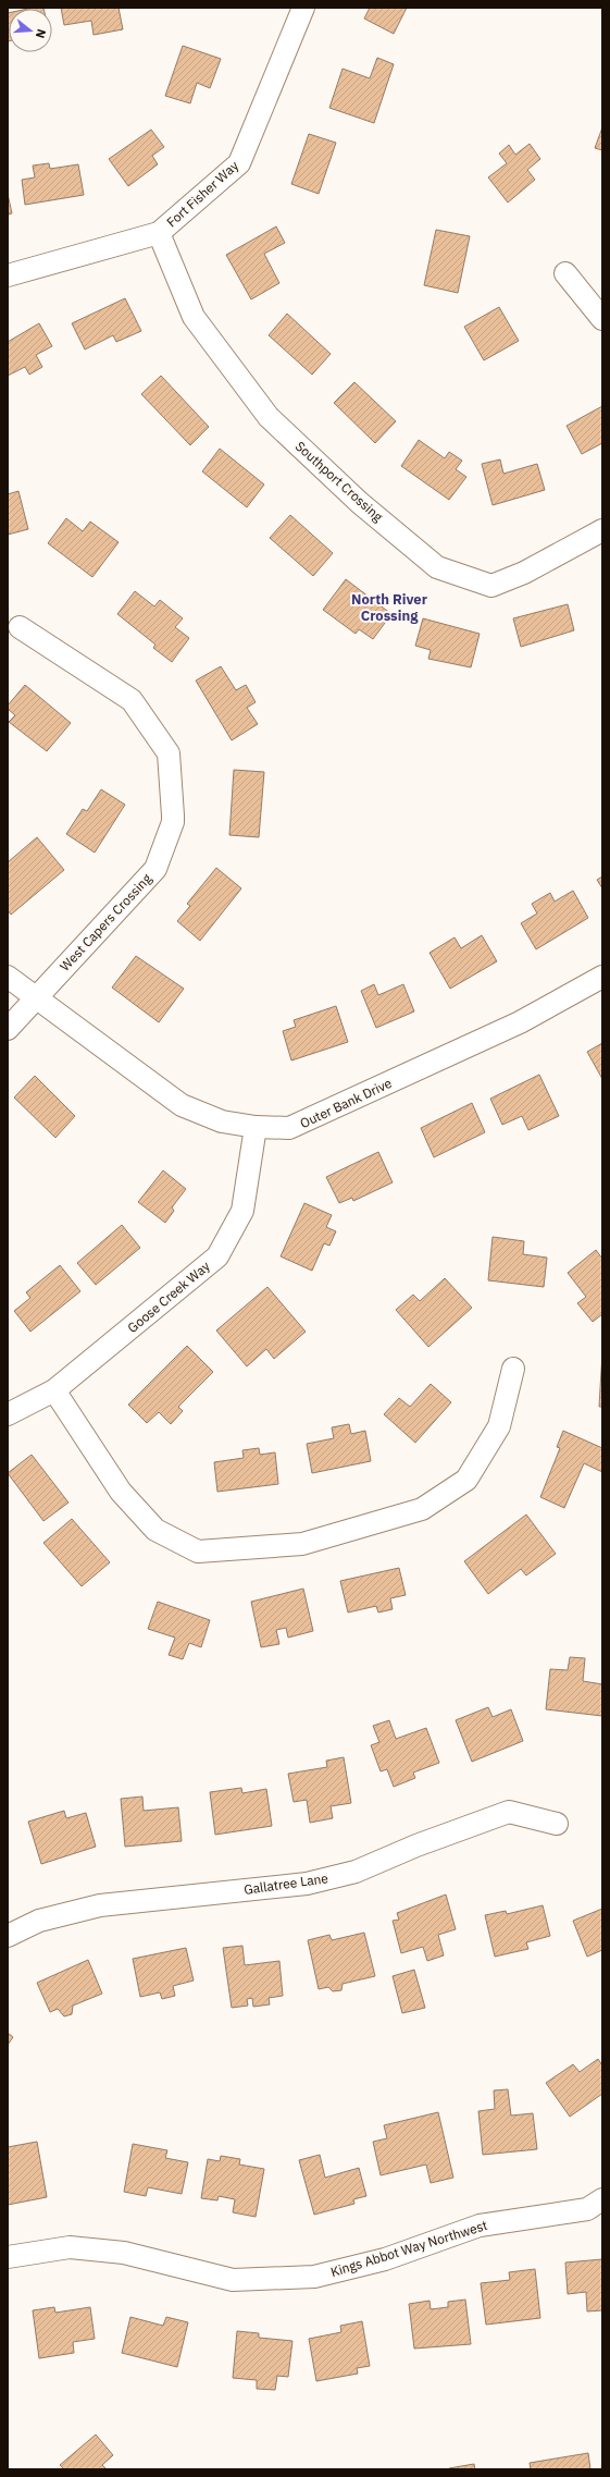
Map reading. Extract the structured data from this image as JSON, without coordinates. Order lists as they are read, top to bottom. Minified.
{"streets":{"street":["Fort Fisher Way","Southport Crossing","West Capers Crossing","Outer Bank Drive","Goose Creek Way","Gallatree Lane","Kings Abbot Way Northwest"]},"crossings":[["Fort Fisher Way","Southport Crossing"],["West Capers Crossing","Outer Bank Drive"],["Outer Bank Drive","Goose Creek Way"]],"districts":["North River Crossing"],"north":"right"}
